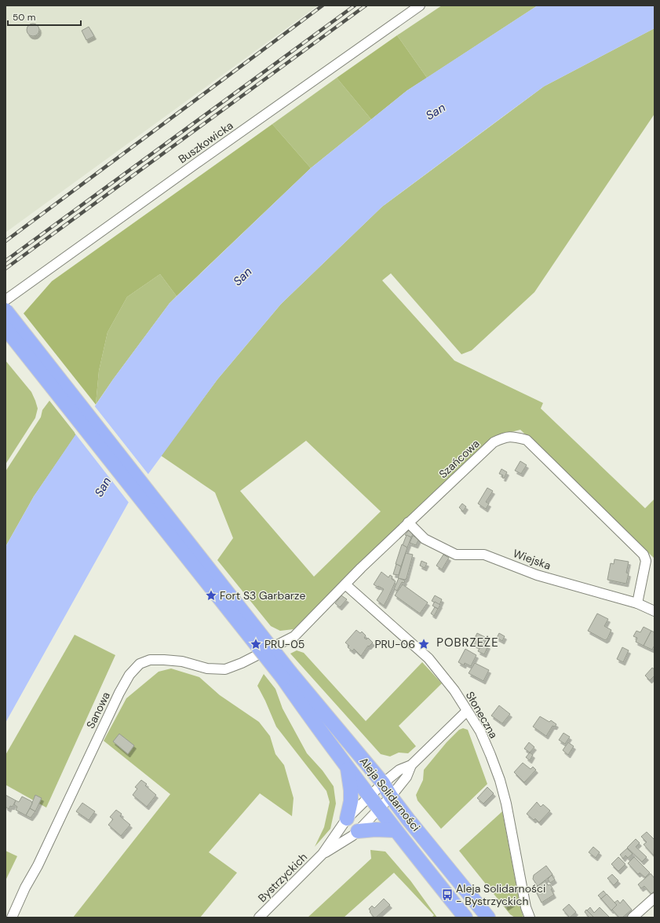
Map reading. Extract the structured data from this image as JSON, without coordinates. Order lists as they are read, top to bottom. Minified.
{"streets":{"highway":["Aleja Solidarności"],"street":["Buszkowicka","Szańcowa","Wiejska","Sanowa","Słoneczna","Bystrzyckich"]},"crossings":[["Szańcowa","Wiejska"],["Szańcowa","Sanowa"],["Szańcowa","Słoneczna"]],"districts":["POBRZEŻE"],"water":["San"],"places":{"place":["Fort S3 Garbarze","PRU-05","PRU-06"],"bus stop":["Aleja Solidarności - Bystrzyckich"]},"scale_bar":"50 m"}
